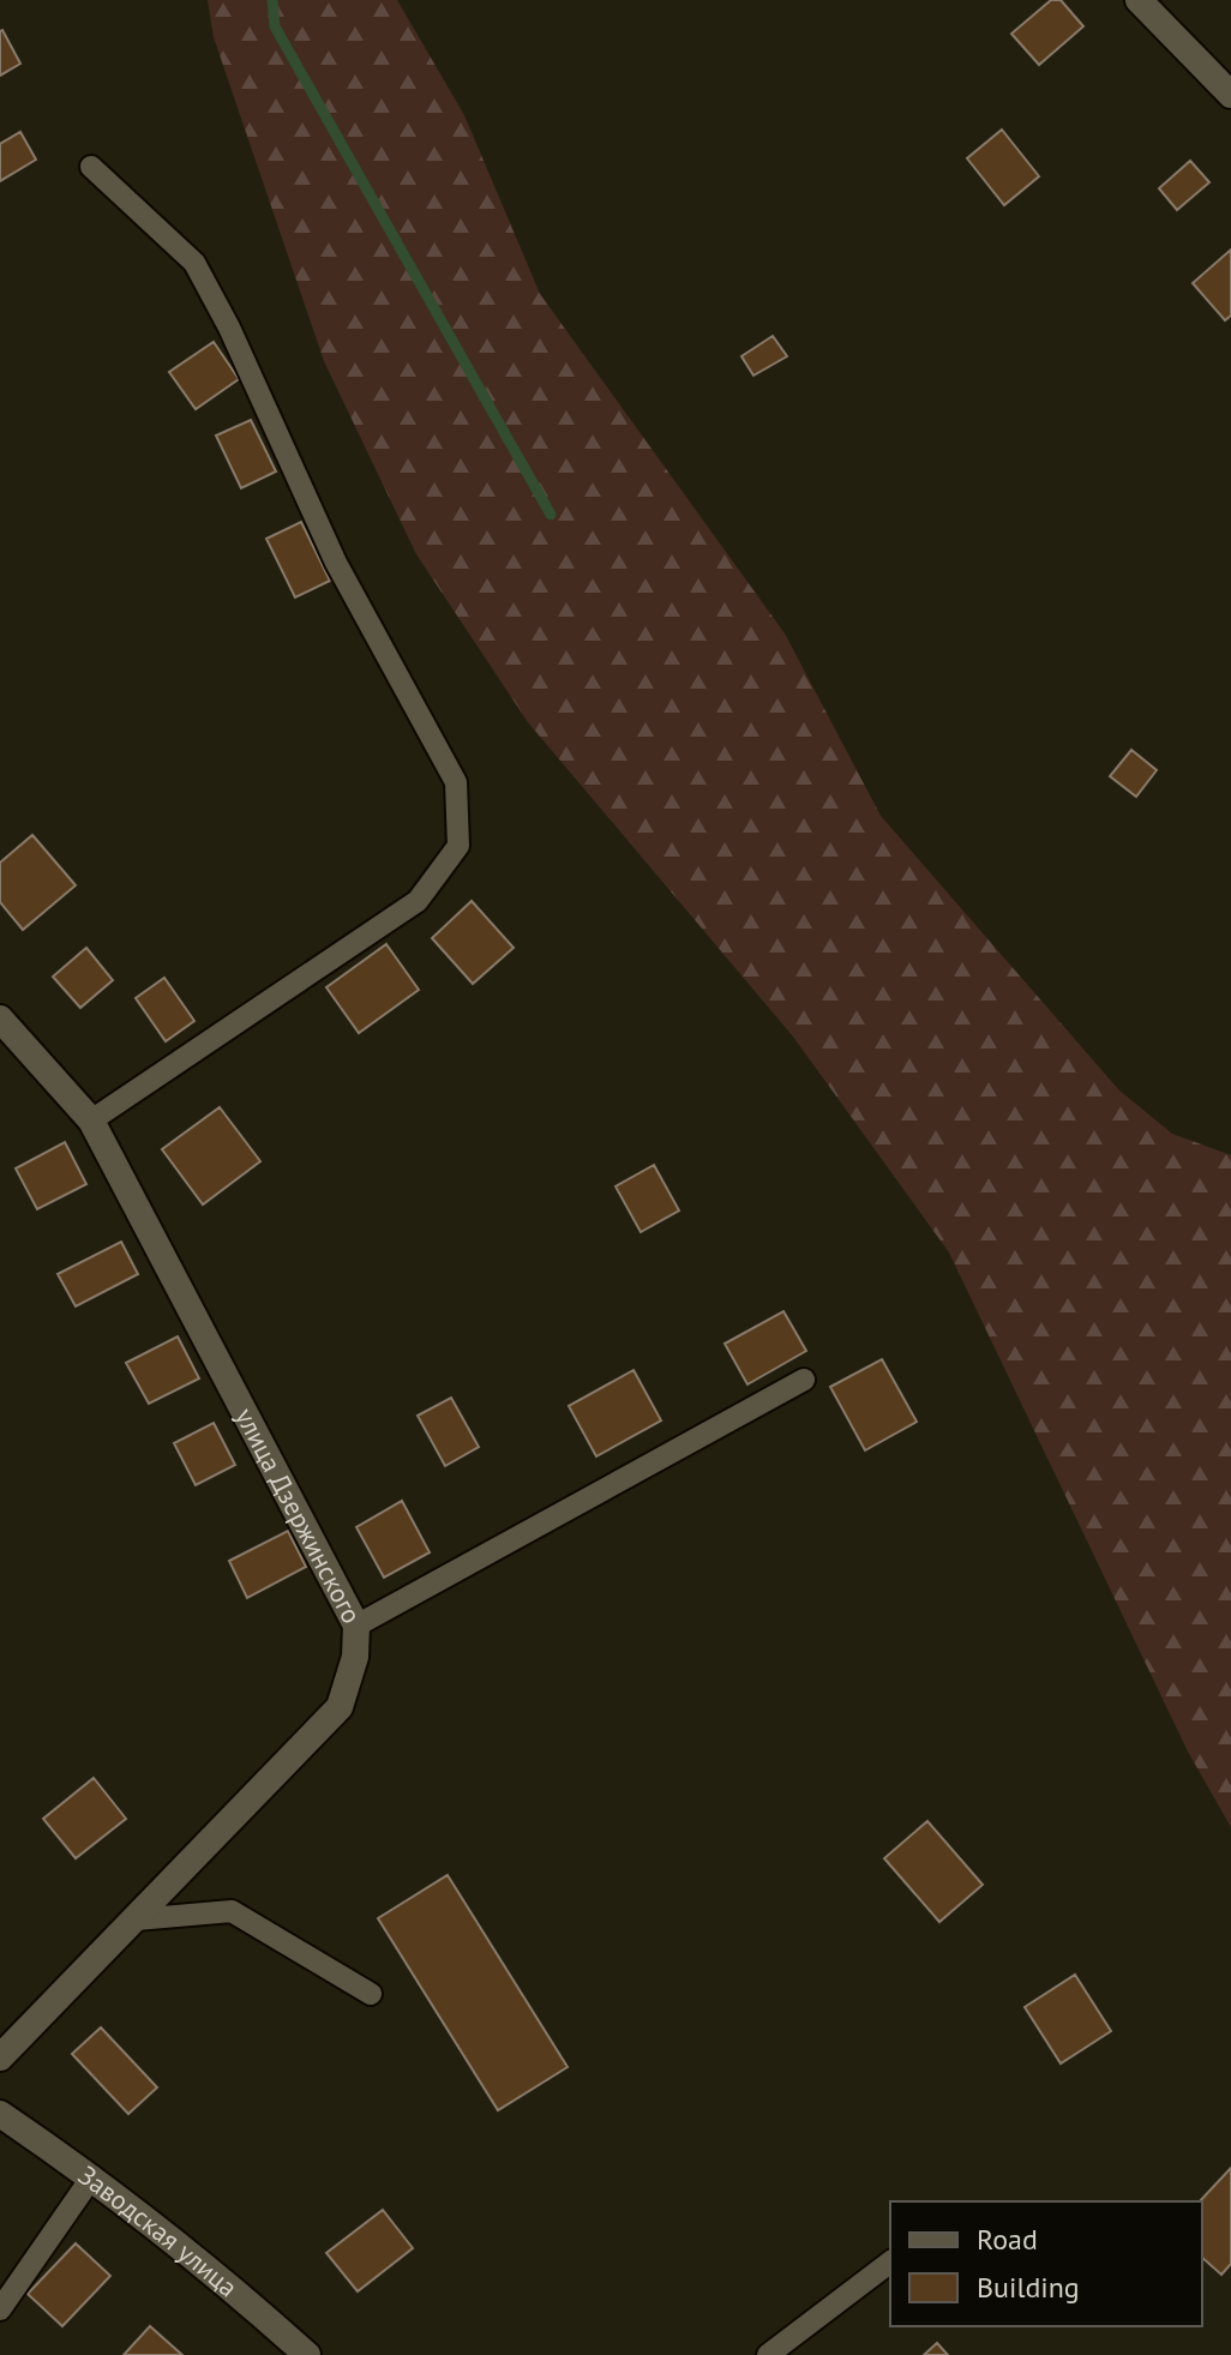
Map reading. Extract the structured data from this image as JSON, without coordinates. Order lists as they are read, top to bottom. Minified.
{"streets":{"street":["улица Дзержинского","Заводская улица"]},"legend":["Road","Building"]}
